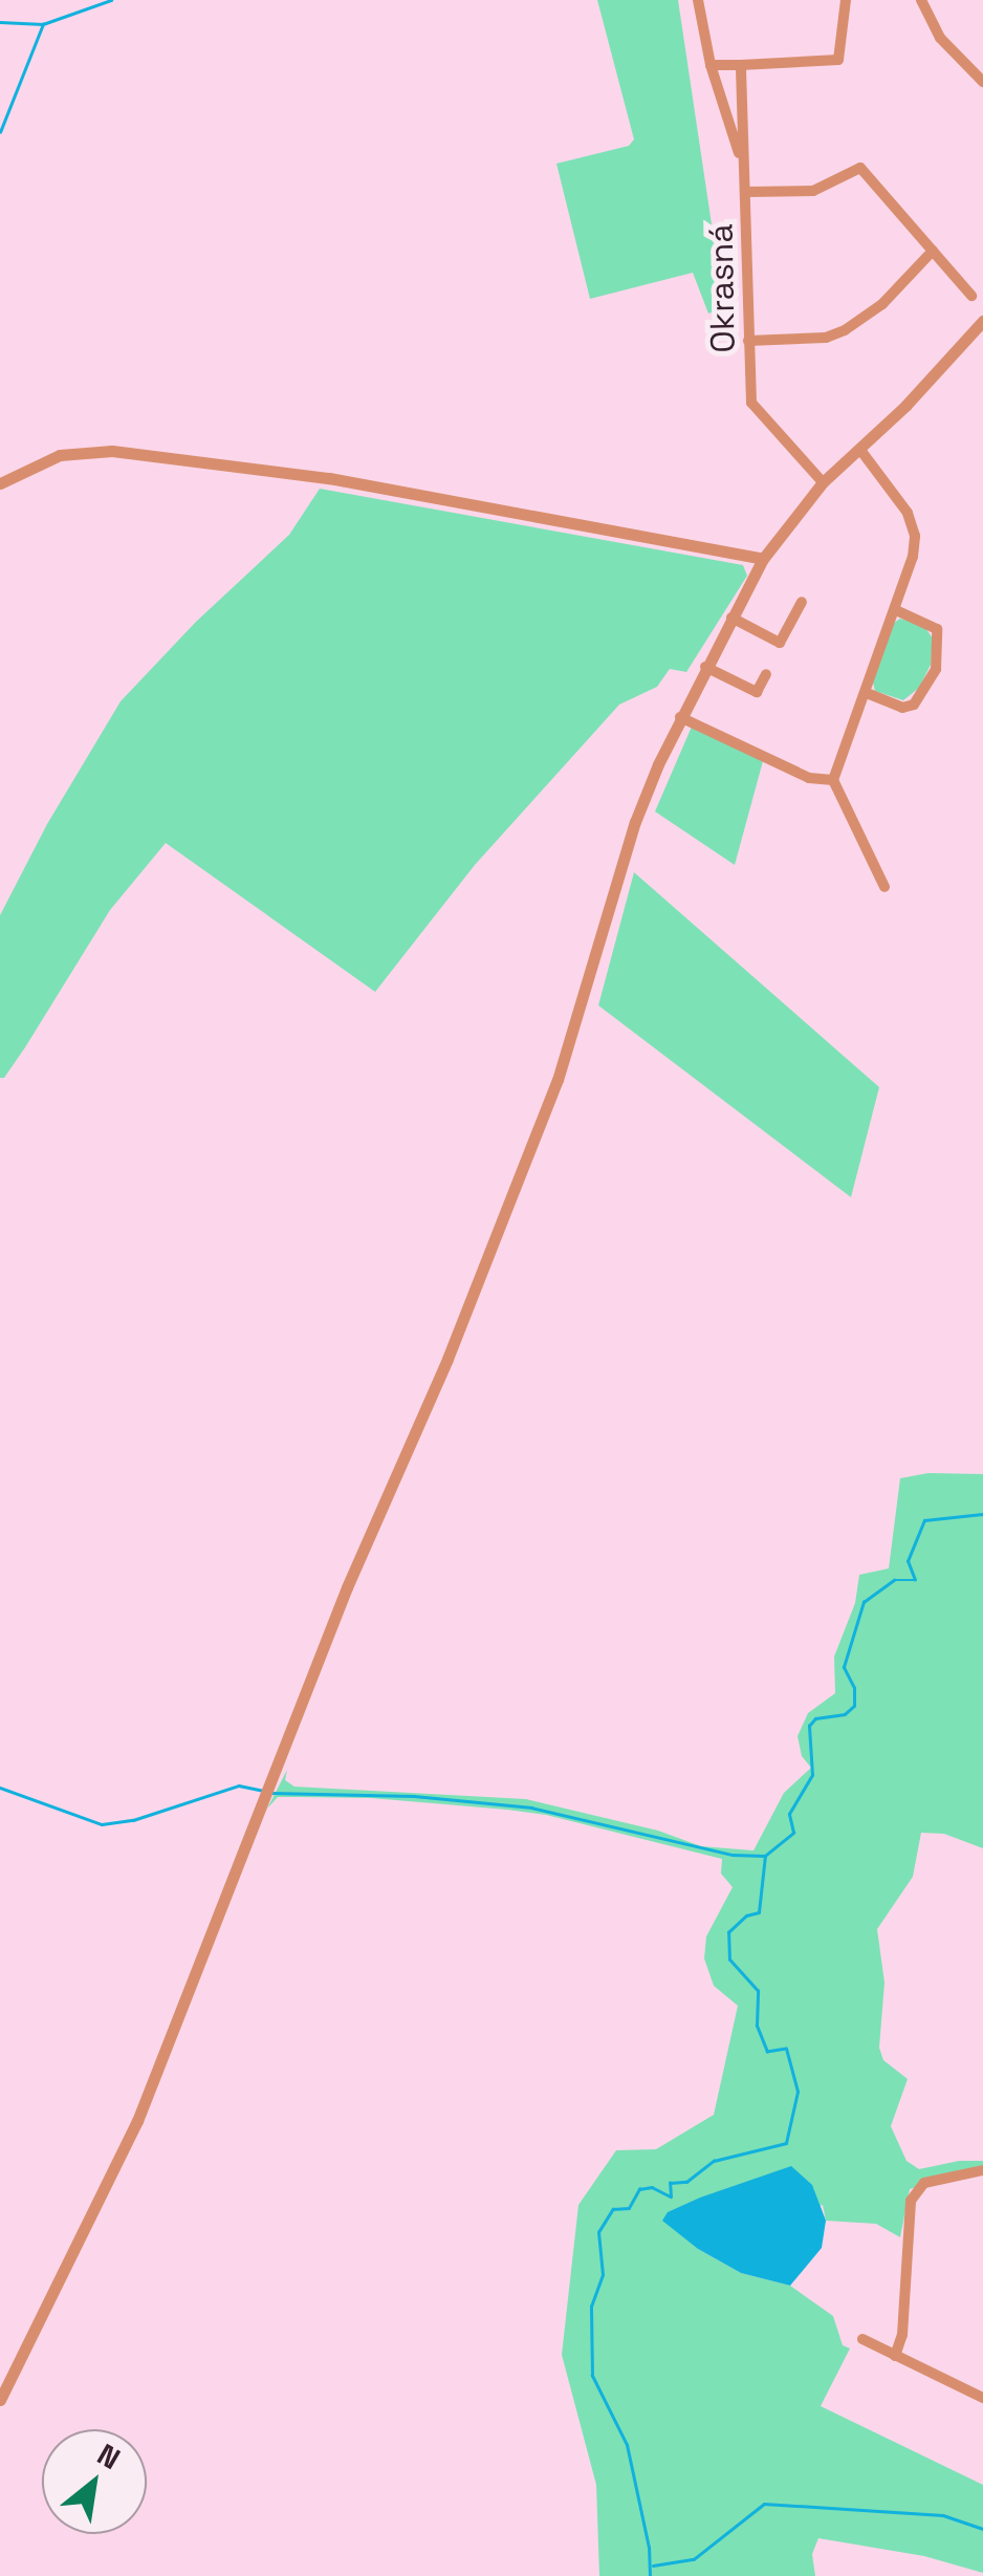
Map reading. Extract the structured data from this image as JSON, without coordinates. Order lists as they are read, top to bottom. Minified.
{"streets":{"street":["Okrasná"]},"north":"top right"}
